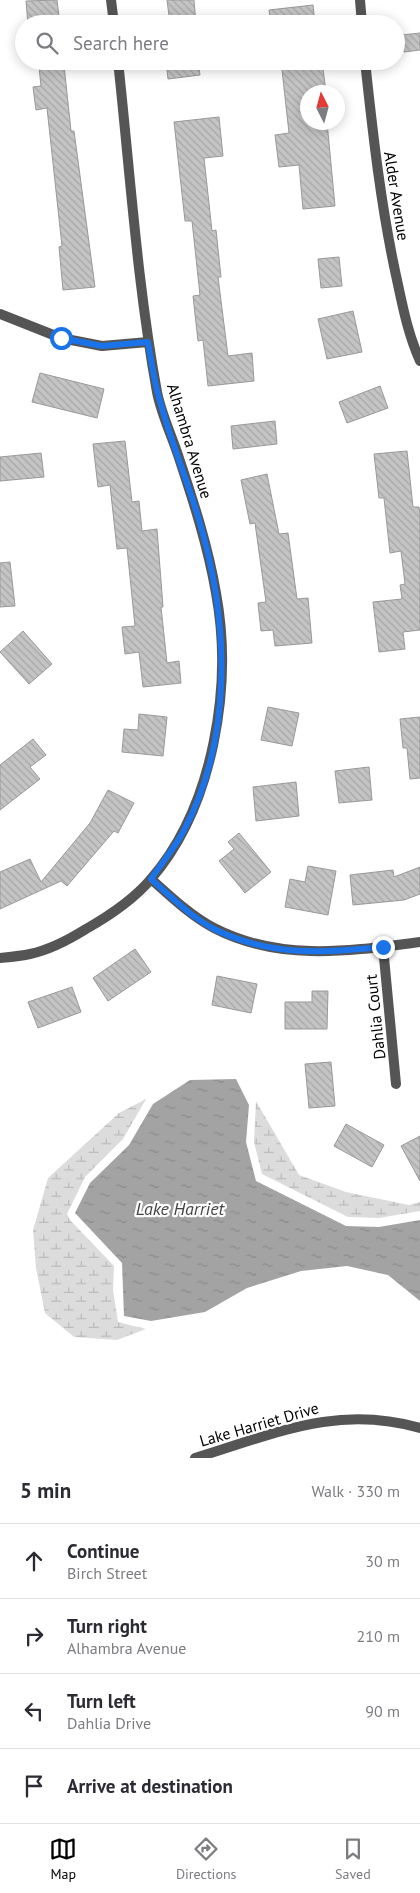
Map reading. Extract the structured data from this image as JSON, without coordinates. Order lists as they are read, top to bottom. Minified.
{"streets":{"street":["Alder Avenue","Alhambra Avenue","Dahlia Court","Lake Harriet Drive"]},"water":["Lake Harriet"],"north":"top","page":{"search":"Search here","heading":["5 min","Walk · 330 m"],"list":[["Continue","Birch Street","30 m"],["Turn right","Alhambra Avenue","210 m"],["Turn left","Dahlia Drive","90 m"],"Arrive at destination"],"nav":["Map","Directions","Saved"]}}
